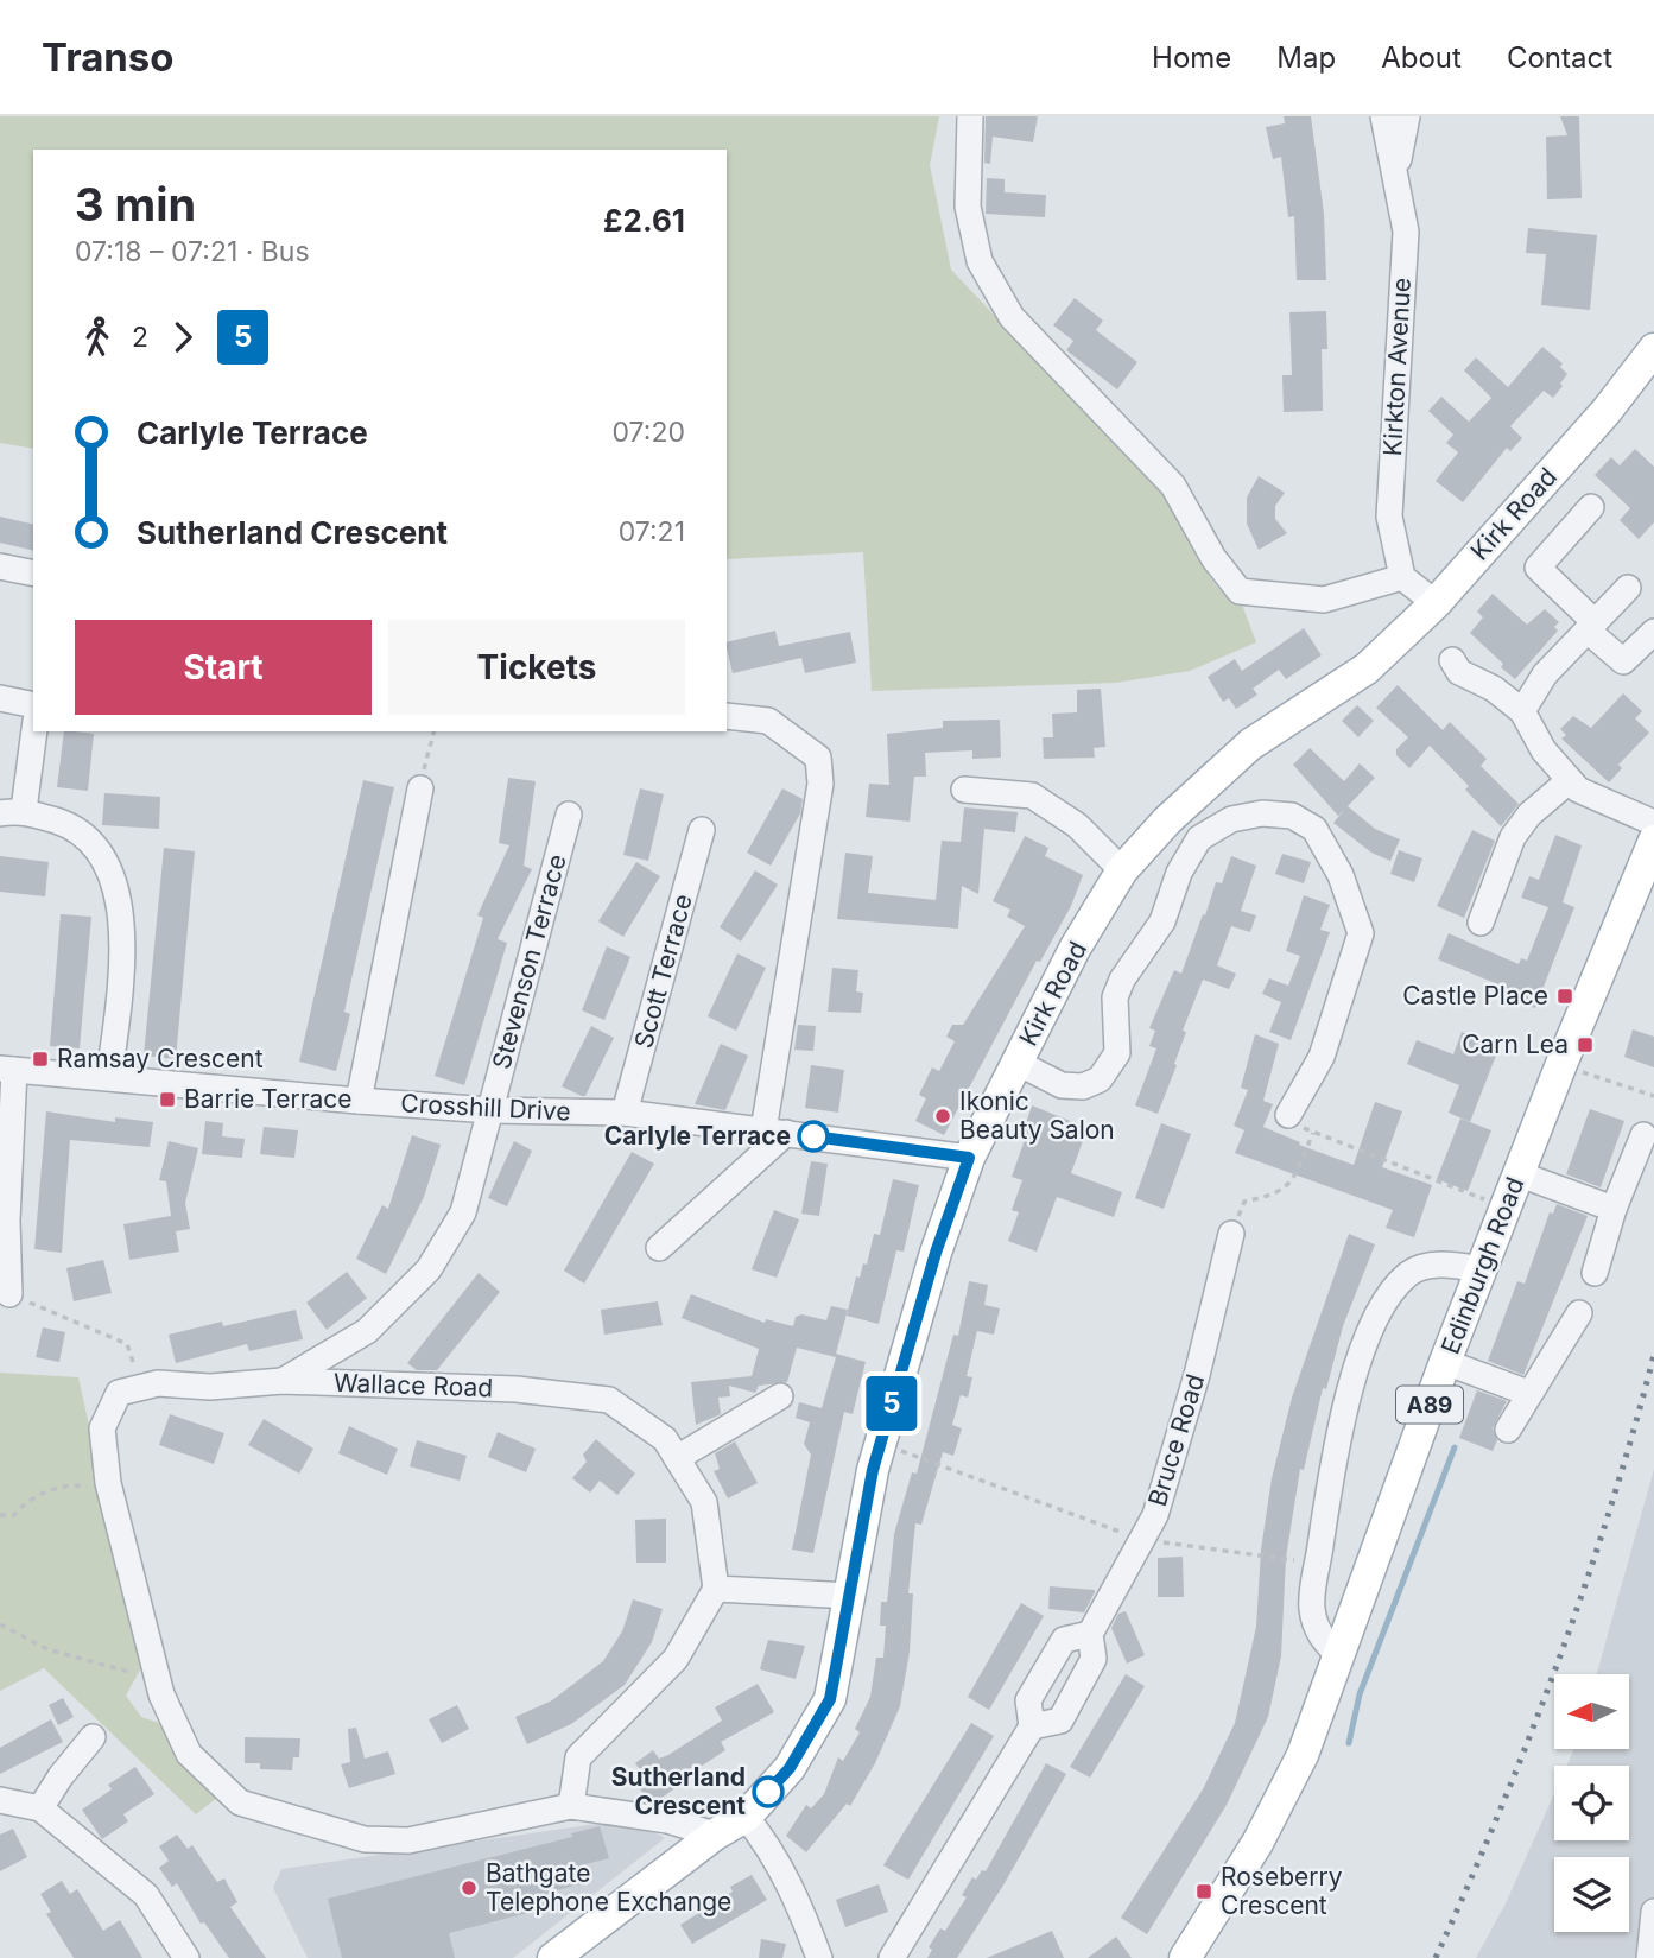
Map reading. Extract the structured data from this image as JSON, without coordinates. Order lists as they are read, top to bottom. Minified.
{"streets":{"main road":["Kirk Road","Edinburgh Road","A89"],"street":["Kirkton Avenue","Stevenson Terrace","Scott Terrace","Crosshill Drive","Wallace Road","Bruce Road"]},"crossings":[["Kirk Road","Crosshill Drive"],["Stevenson Terrace","Crosshill Drive"],["Stevenson Terrace","Wallace Road"],["Scott Terrace","Crosshill Drive"]],"places":{"transit":["Castle Place","Carn Lea","Ramsay Crescent","Barrie Terrace","Roseberry Crescent"],"other":["Ikonic Beauty Salon","Carlyle Terrace","Sutherland Crescent","Bathgate Telephone Exchange"]},"lines":["bus line 5"],"north":"left","page":{"header":"Transo","nav":["Home","Map","About","Contact"],"on_map":"5","heading":["3 min","07:18 – 07:21 · Bus","£2.61"],"legs":["2","5"],"list":[{"name":"Carlyle Terrace","value":"07:20"},{"name":"Sutherland Crescent","value":"07:21"}],"buttons":["Start","Tickets"]}}
